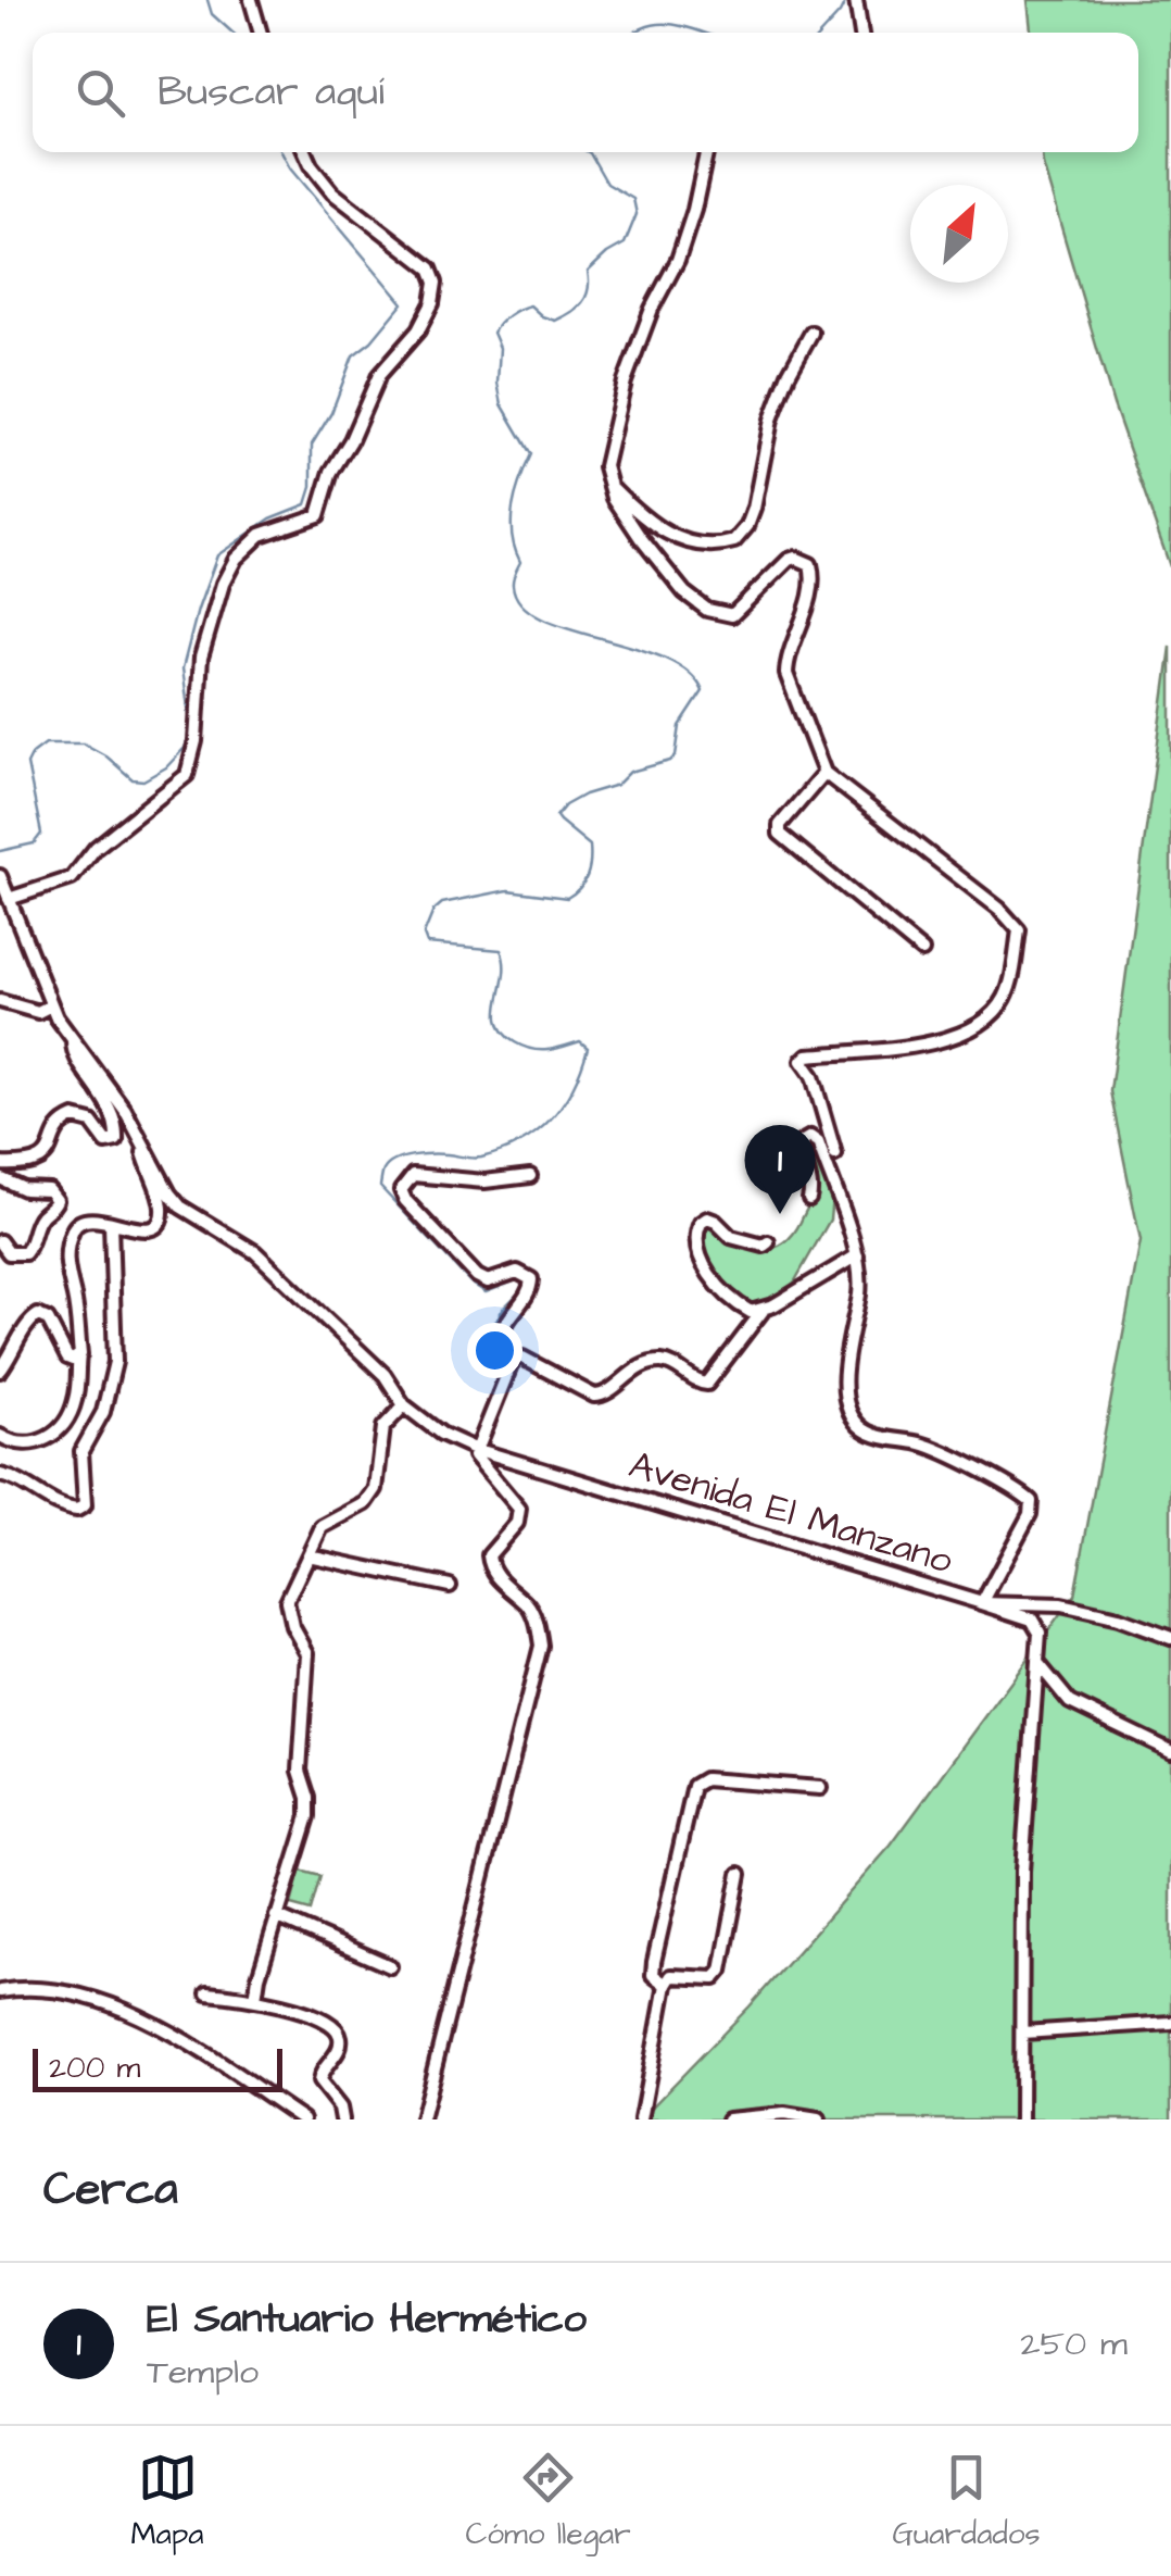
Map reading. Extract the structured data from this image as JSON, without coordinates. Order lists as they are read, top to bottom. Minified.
{"streets":{"street":["Avenida El Manzano"]},"scale_bar":"200 m","north":"top right","page":{"search":"Buscar aquí","pins":"1","scale":"200 m","heading":"Cerca","list":[{"mark":"1","name":"El Santuario Hermético","note":"Templo","value":"250 m"}],"nav":["Mapa","Cómo llegar","Guardados"]}}
